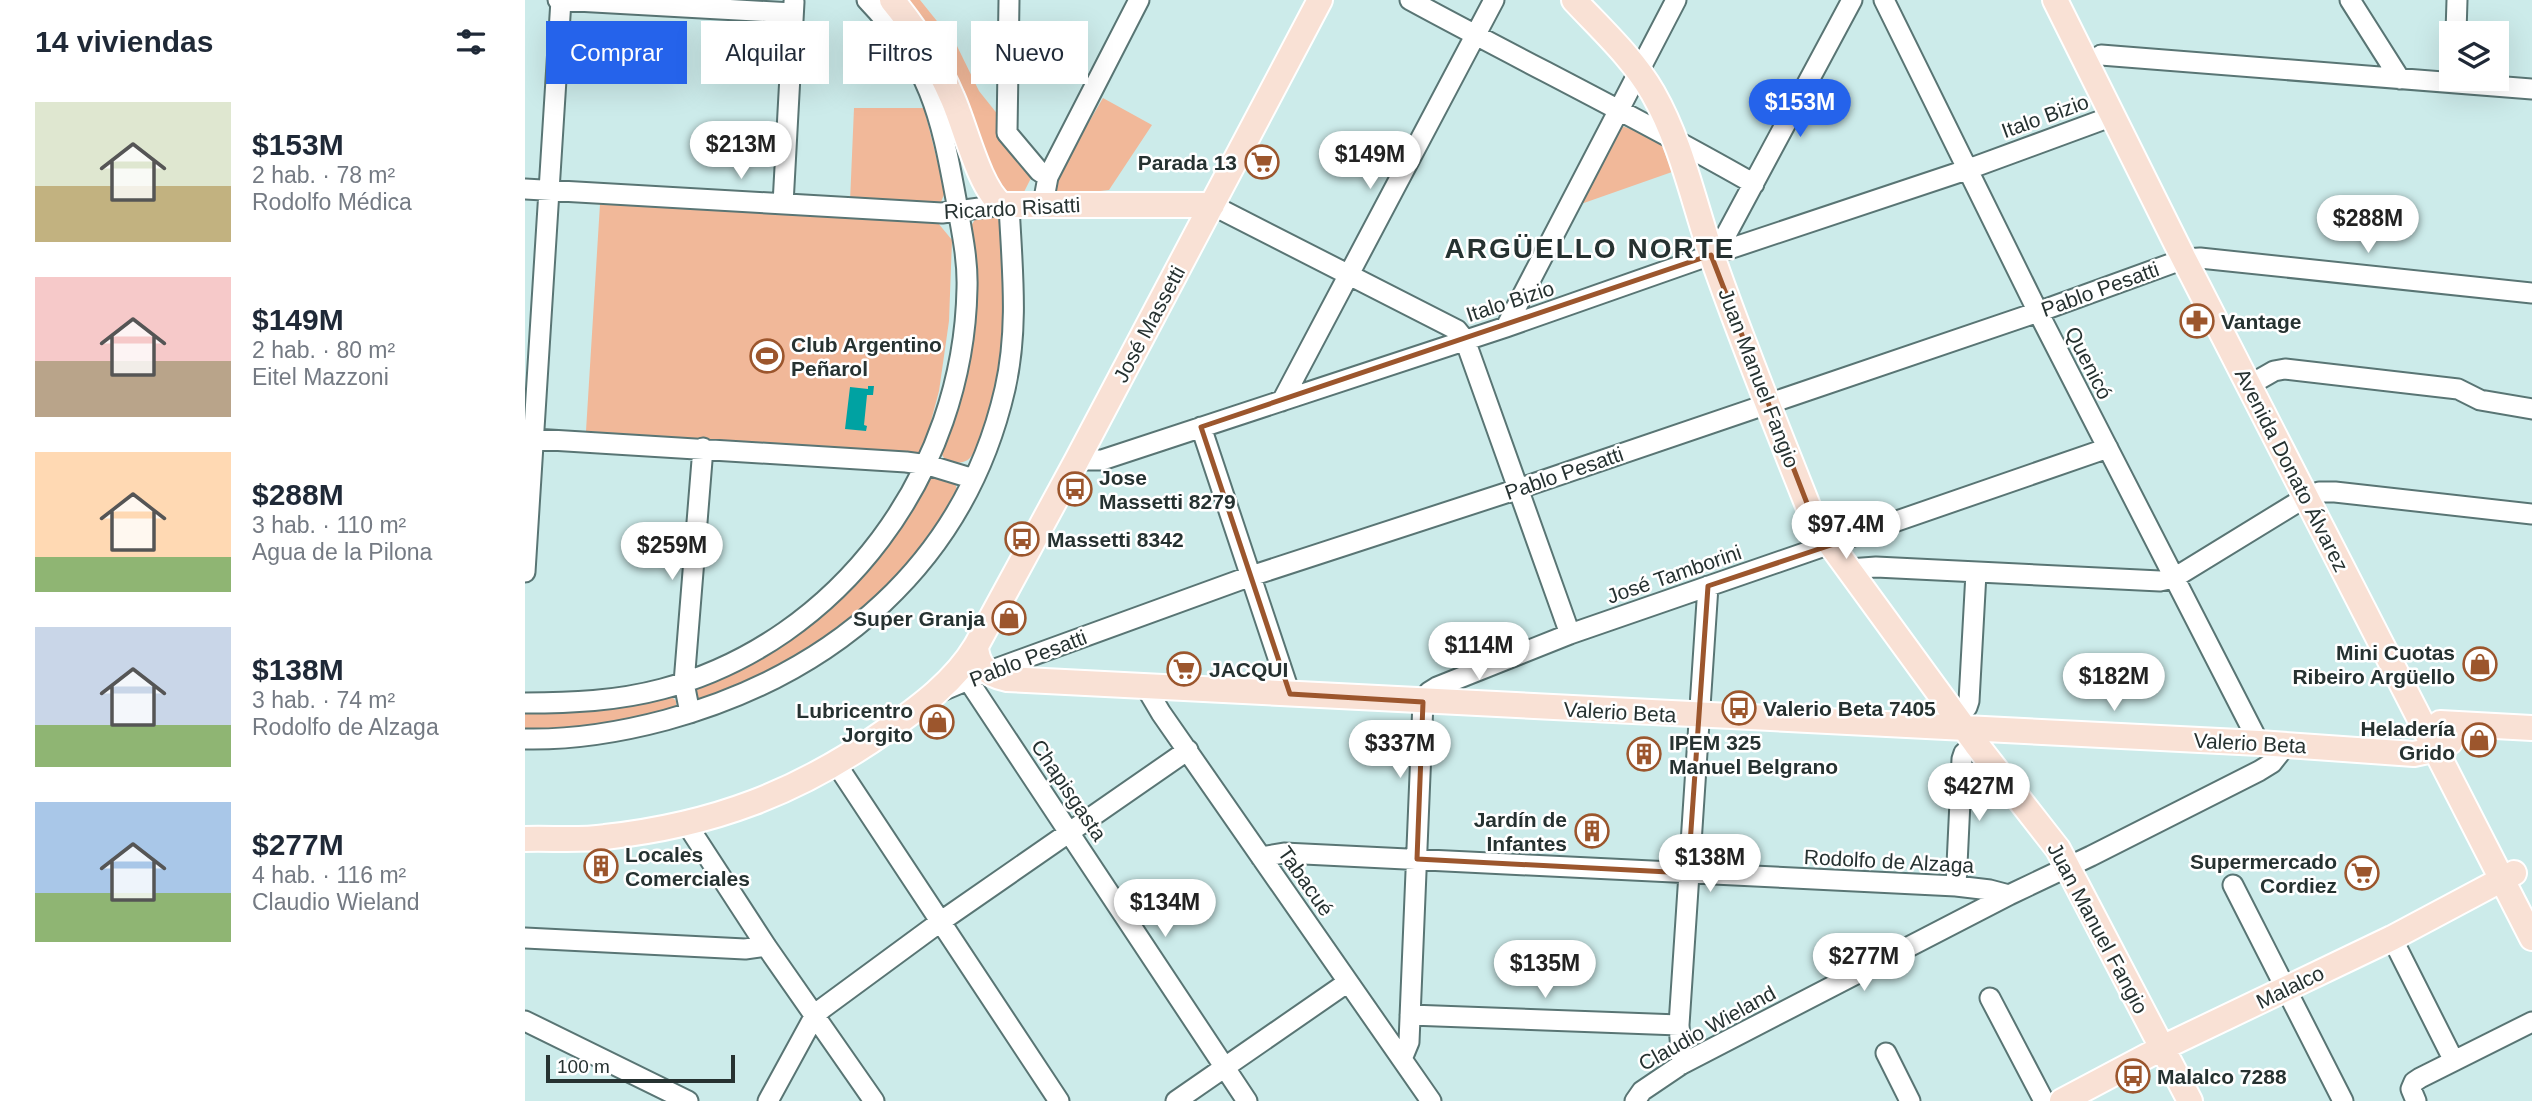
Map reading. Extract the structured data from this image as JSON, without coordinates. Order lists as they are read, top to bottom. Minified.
{"streets":{"main road":["Ricardo Risatti","Pablo Pesatti","José Massetti","Juan Manuel Fangio","Avenida Donato Álvarez","Valerio Beta","Malalco"],"street":["Italo Bizio","Quenicó","José Tamborini","Chapisgasta","Rodolfo de Alzaga","Tabacué","Claudio Wieland"]},"crossings":[["Italo Bizio","Ricardo Risatti"],["Italo Bizio","José Massetti"],["Italo Bizio","Quenicó"],["Italo Bizio","Juan Manuel Fangio"],["Italo Bizio","Avenida Donato Álvarez"],["Ricardo Risatti","José Massetti"],["Pablo Pesatti","José Massetti"],["Pablo Pesatti","Quenicó"],["Pablo Pesatti","Juan Manuel Fangio"],["Pablo Pesatti","Avenida Donato Álvarez"],["Pablo Pesatti","Valerio Beta"],["Pablo Pesatti","Chapisgasta"],["Quenicó","José Tamborini"],["Quenicó","Valerio Beta"],["Juan Manuel Fangio","José Tamborini"],["Juan Manuel Fangio","Valerio Beta"],["Juan Manuel Fangio","Malalco"],["Juan Manuel Fangio","Claudio Wieland"],["Avenida Donato Álvarez","Valerio Beta"],["Avenida Donato Álvarez","Malalco"],["José Tamborini","Valerio Beta"],["Valerio Beta","Chapisgasta"],["Valerio Beta","Tabacué"],["Valerio Beta","Claudio Wieland"],["Rodolfo de Alzaga","Tabacué"],["Rodolfo de Alzaga","Claudio Wieland"]],"districts":["ARGÜELLO NORTE"],"places":{"supermarket":["Parada 13","JACQUI","Supermercado Cordiez"],"pharmacy":["Vantage"],"sports":["Club Argentino Peñarol"],"bus stop":["Jose Massetti 8279","Massetti 8342","Valerio Beta 7405","Malalco 7288"],"shop":["Super Granja","Mini Cuotas Ribeiro Argüello","Lubricentro Jorgito","Heladería Grido"],"building":["IPEM 325 Manuel Belgrano","Jardín de Infantes","Locales Comerciales"]},"scale_bar":"100 m","page":{"heading":"14 viviendas","chip":["Comprar","Alquilar","Filtros","Nuevo"],"price":["$153M","$213M","$149M","$288M","$97.4M","$259M","$114M","$182M","$337M","$427M","$138M","$134M","$277M","$135M"],"list":[{"name":"$153M","note":"2 hab. · 78 m² · Rodolfo Médica"},{"name":"$149M","note":"2 hab. · 80 m² · Eitel Mazzoni"},{"name":"$288M","note":"3 hab. · 110 m² · Agua de la Pilona"},{"name":"$138M","note":"3 hab. · 74 m² · Rodolfo de Alzaga"},{"name":"$277M","note":"4 hab. · 116 m² · Claudio Wieland"}],"scale":"100 m"}}
